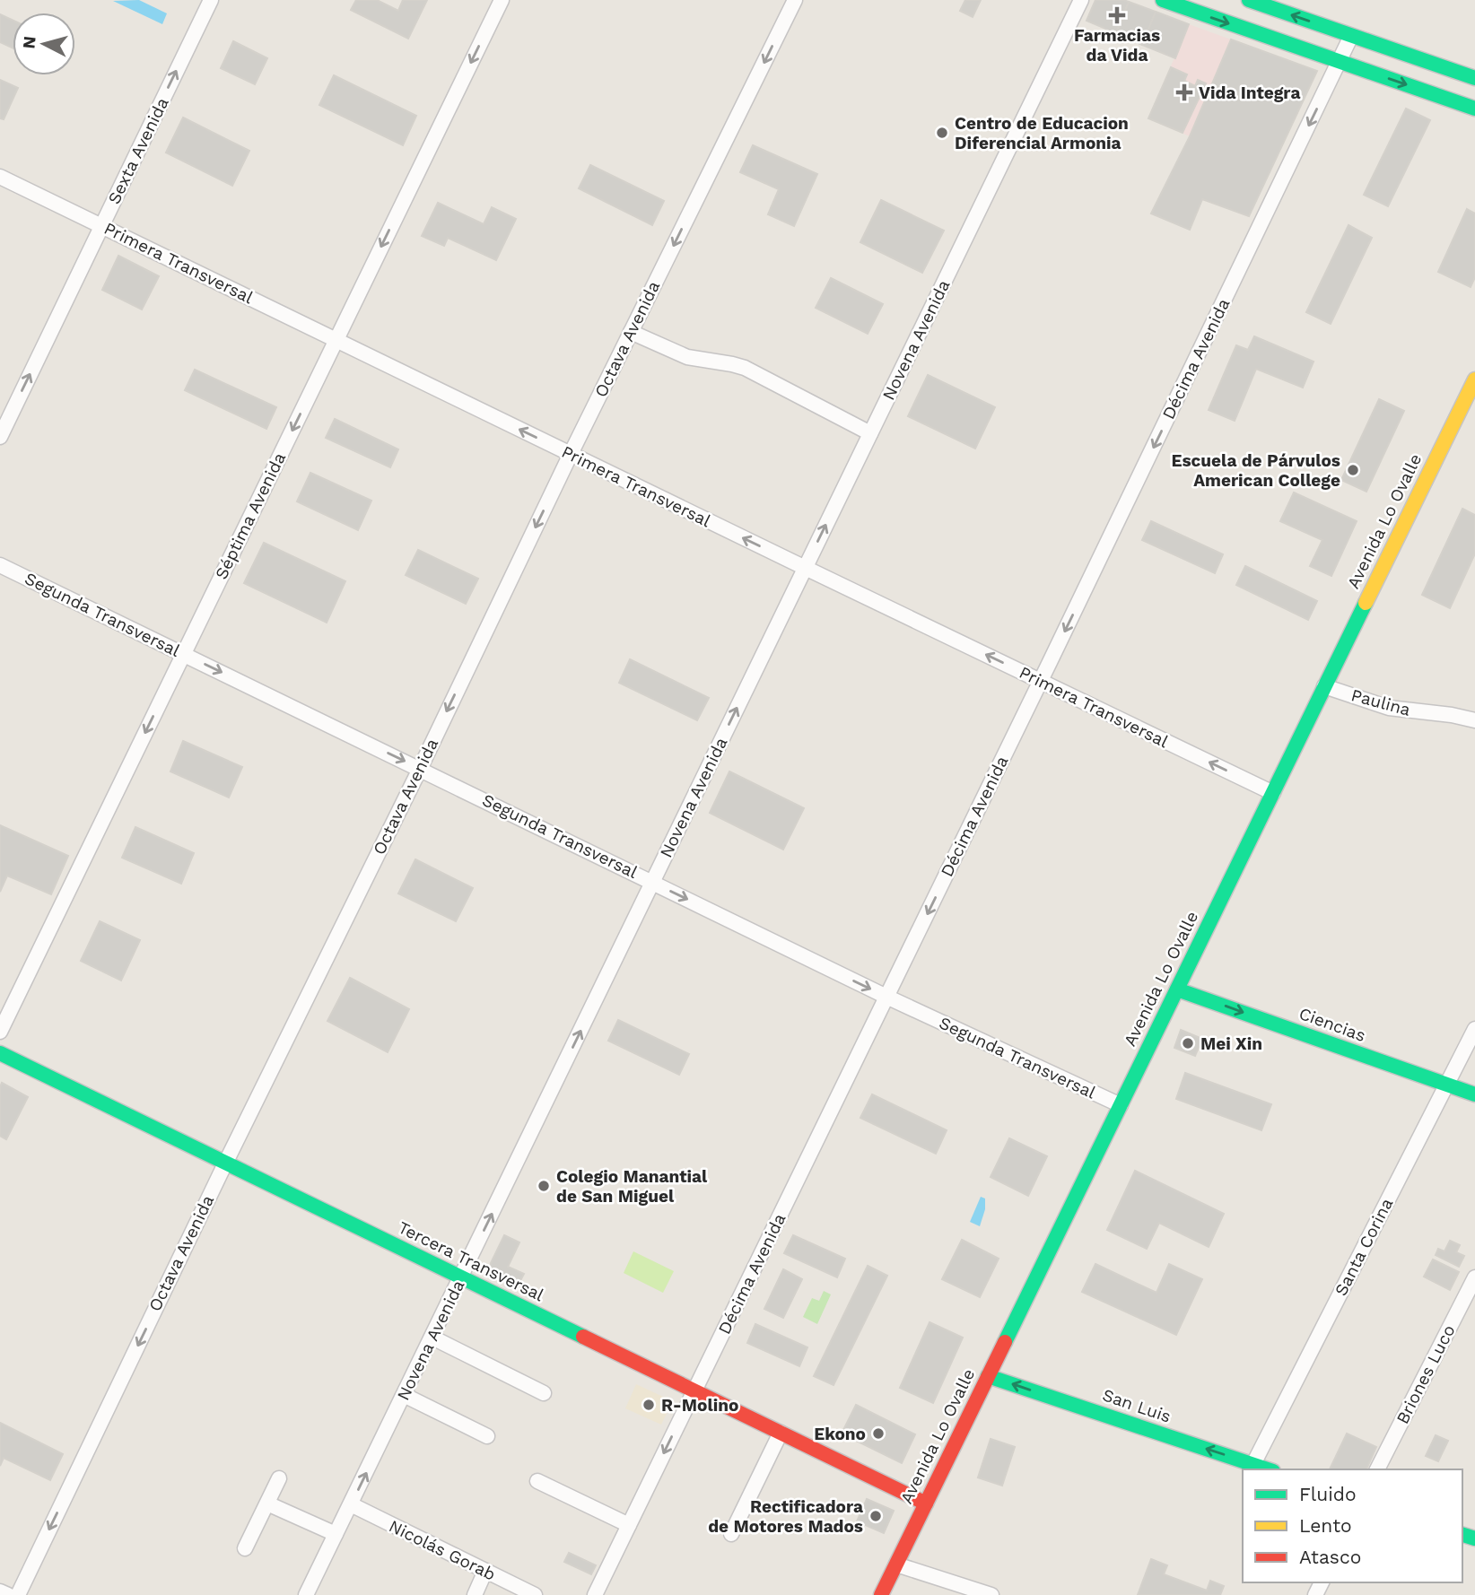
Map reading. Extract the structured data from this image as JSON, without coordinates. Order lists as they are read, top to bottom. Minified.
{"streets":{"main road":["Avenida Lo Ovalle","Ciencias","Tercera Transversal","San Luis"],"street":["Sexta Avenida","Primera Transversal","Octava Avenida","Novena Avenida","Décima Avenida","Séptima Avenida","Segunda Transversal","Paulina","Santa Corina","Briones Luco","Nicolás Gorab"]},"crossings":[["Sexta Avenida","Primera Transversal"],["Primera Transversal","Octava Avenida"],["Primera Transversal","Novena Avenida"],["Primera Transversal","Décima Avenida"],["Primera Transversal","Séptima Avenida"],["Primera Transversal","Avenida Lo Ovalle"],["Octava Avenida","Segunda Transversal"],["Octava Avenida","Tercera Transversal"],["Novena Avenida","Segunda Transversal"],["Novena Avenida","Tercera Transversal"],["Novena Avenida","Nicolás Gorab"],["Décima Avenida","Segunda Transversal"],["Décima Avenida","Tercera Transversal"],["Séptima Avenida","Segunda Transversal"],["Avenida Lo Ovalle","Segunda Transversal"],["Avenida Lo Ovalle","Paulina"],["Avenida Lo Ovalle","Ciencias"],["Avenida Lo Ovalle","Tercera Transversal"],["Avenida Lo Ovalle","San Luis"],["Ciencias","Santa Corina"],["Santa Corina","San Luis"]],"one_way":["Sexta Avenida","Primera Transversal","Octava Avenida","Novena Avenida","Décima Avenida","Séptima Avenida","Segunda Transversal","Ciencias","San Luis"],"places":{"health":["Farmacias da Vida","Vida Integra"],"other":["Centro de Educacion Diferencial Armonia","Escuela de Párvulos American College","Mei Xin","Colegio Manantial de San Miguel","R-Molino","Ekono","Rectificadora de Motores Mados"]},"legend":["Fluido","Lento","Atasco"],"north":"left"}
